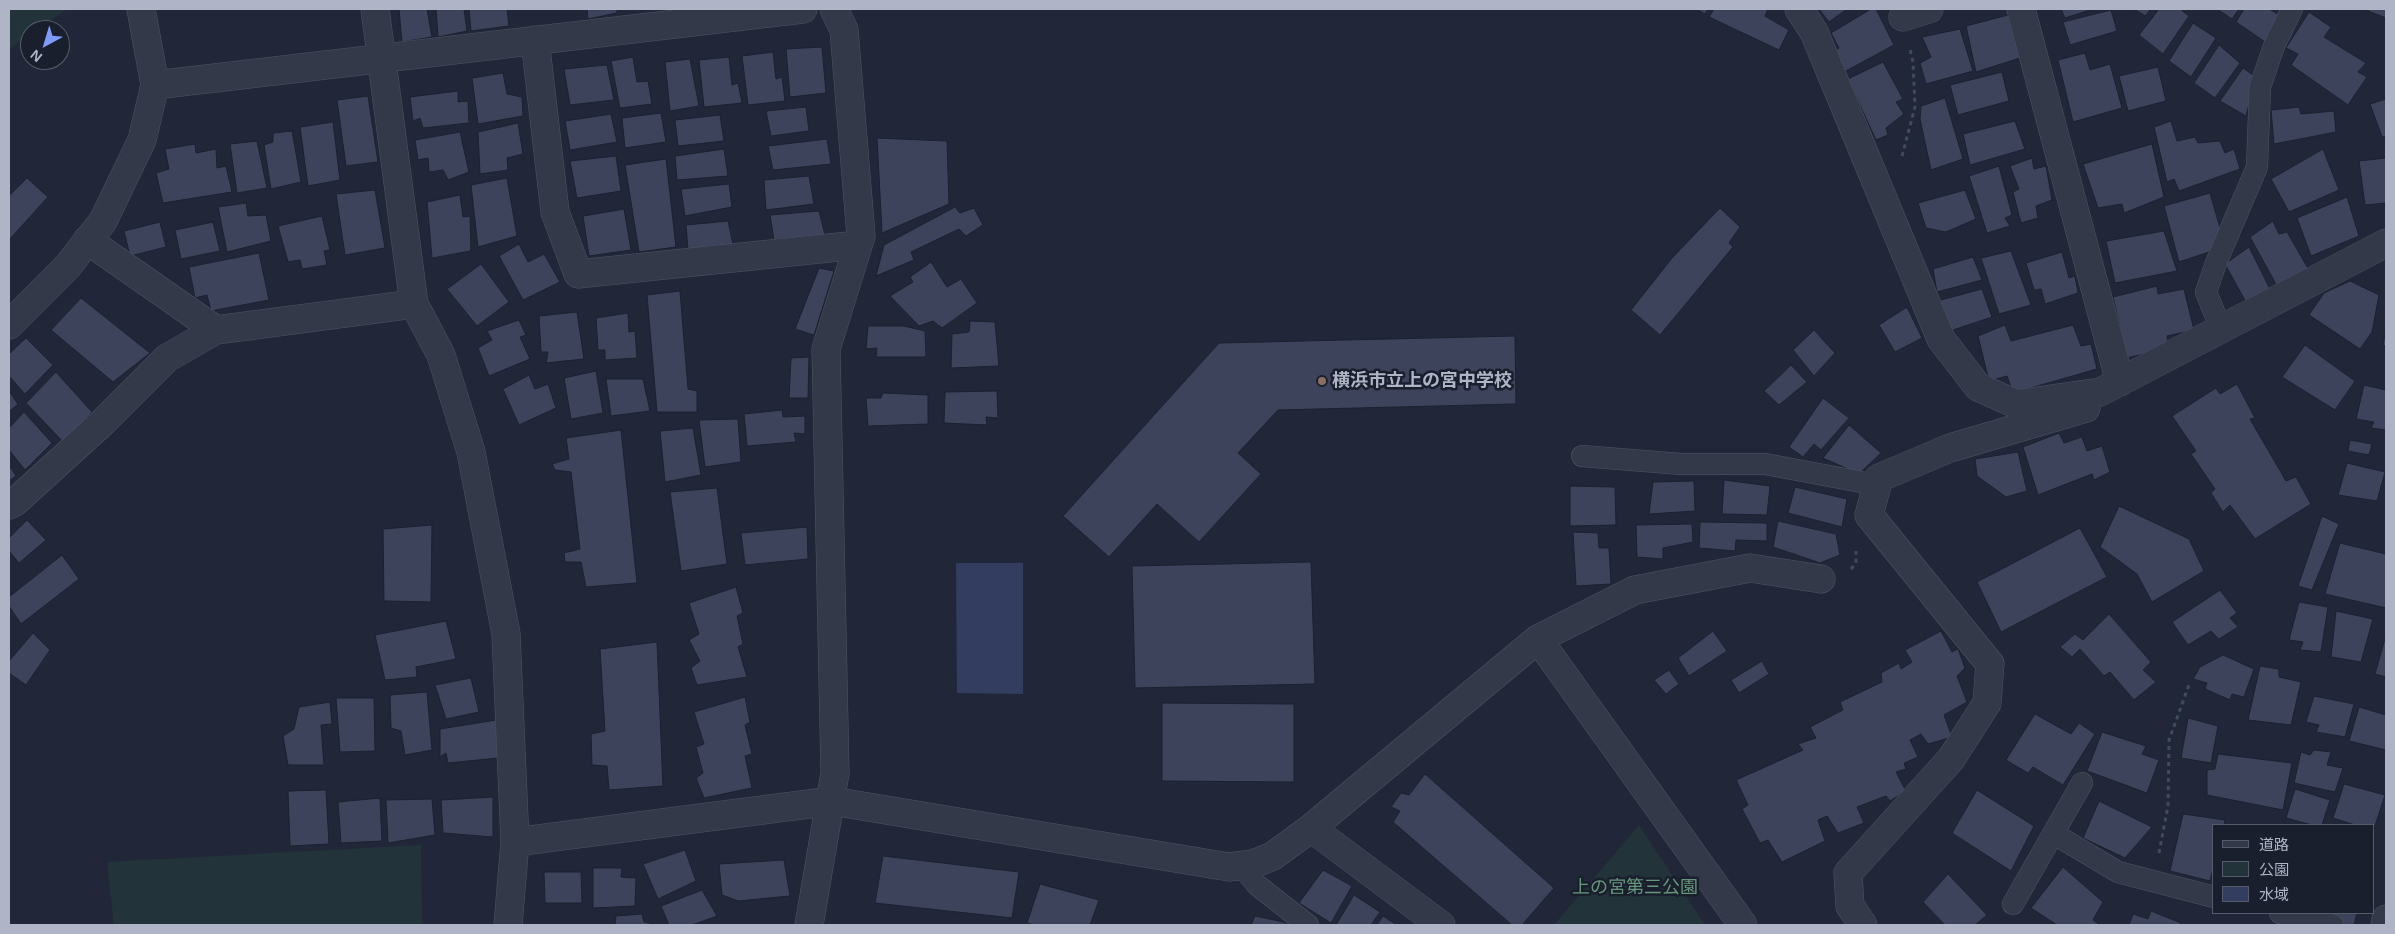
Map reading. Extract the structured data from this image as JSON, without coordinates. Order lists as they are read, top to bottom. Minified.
{"parks":["上の宮第三公園"],"places":["横浜市立上の宮中学校"],"legend":["道路","公園","水域"],"north":"bottom left"}
